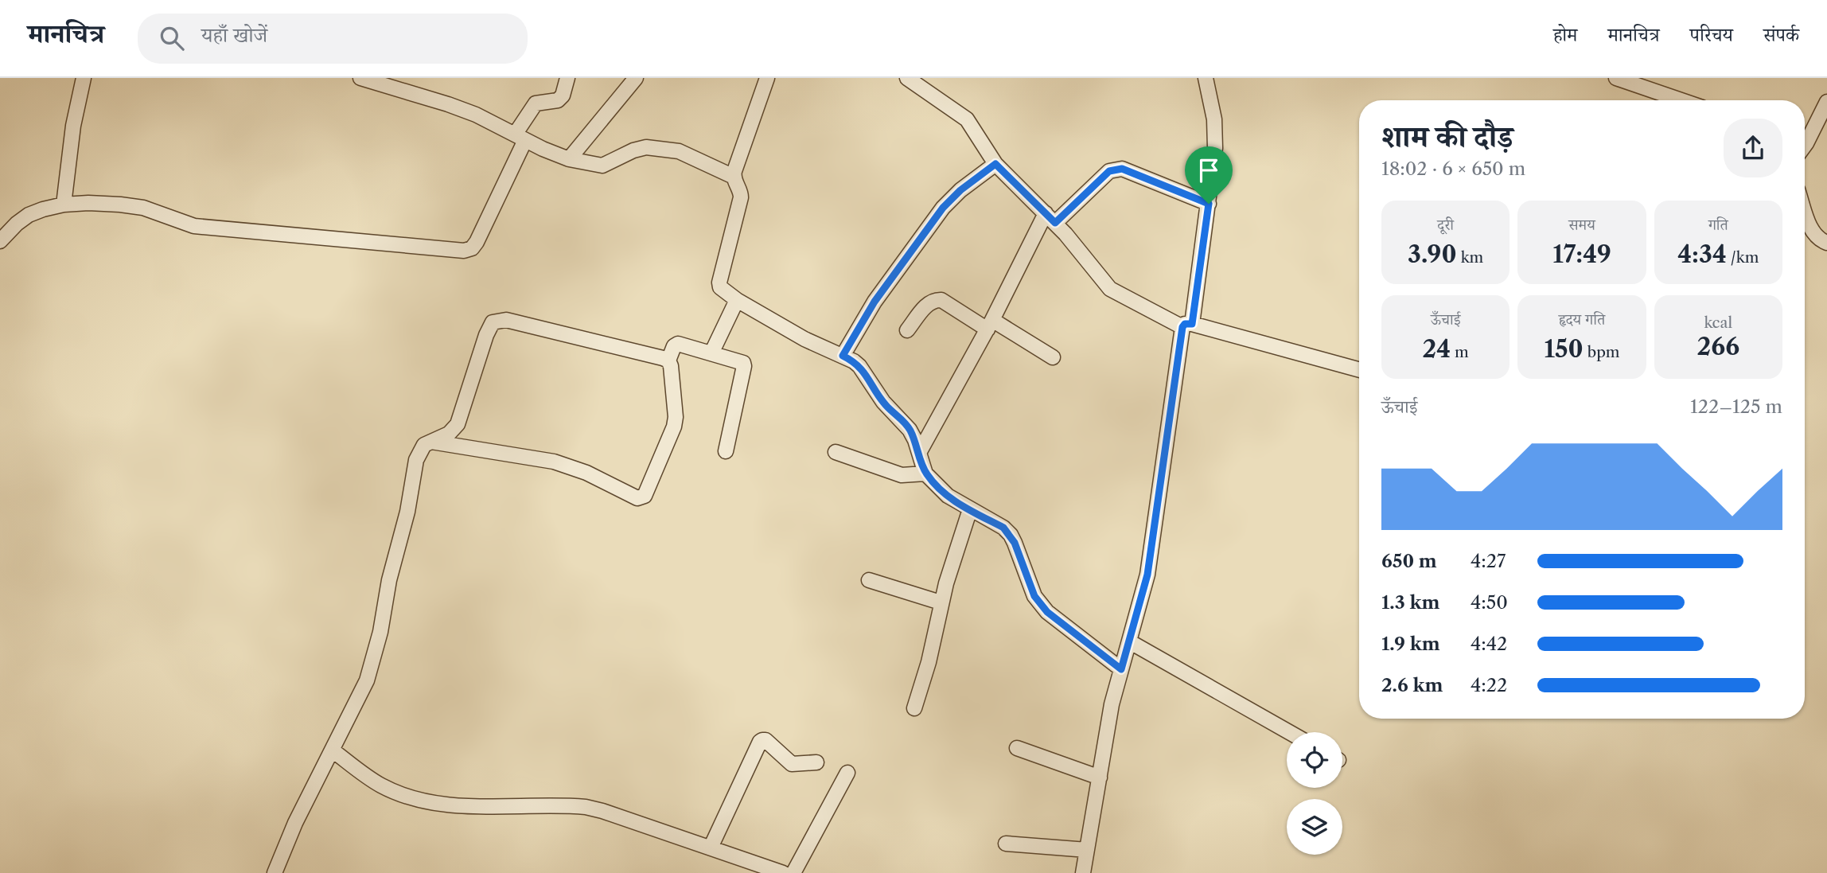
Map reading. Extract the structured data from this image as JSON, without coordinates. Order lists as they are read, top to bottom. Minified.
{"page":{"header":"मानचित्र","search":"यहाँ खोजें","nav":["होम","मानचित्र","परिचय","संपर्क"],"heading":["शाम की दौड़","18:02 · 6 × 650 m"],"stats":[["दूरी","3.90 km"],["समय","17:49"],["गति","4:34 /km"],["ऊँचाई","24 m"],["हृदय गति","150 bpm"],["kcal","266"]],"chart":["ऊँचाई","122–125 m"],"list":[{"name":"650 m","note":"4:27"},{"name":"1.3 km","note":"4:50"},{"name":"1.9 km","note":"4:42"},{"name":"2.6 km","note":"4:22"}]}}
